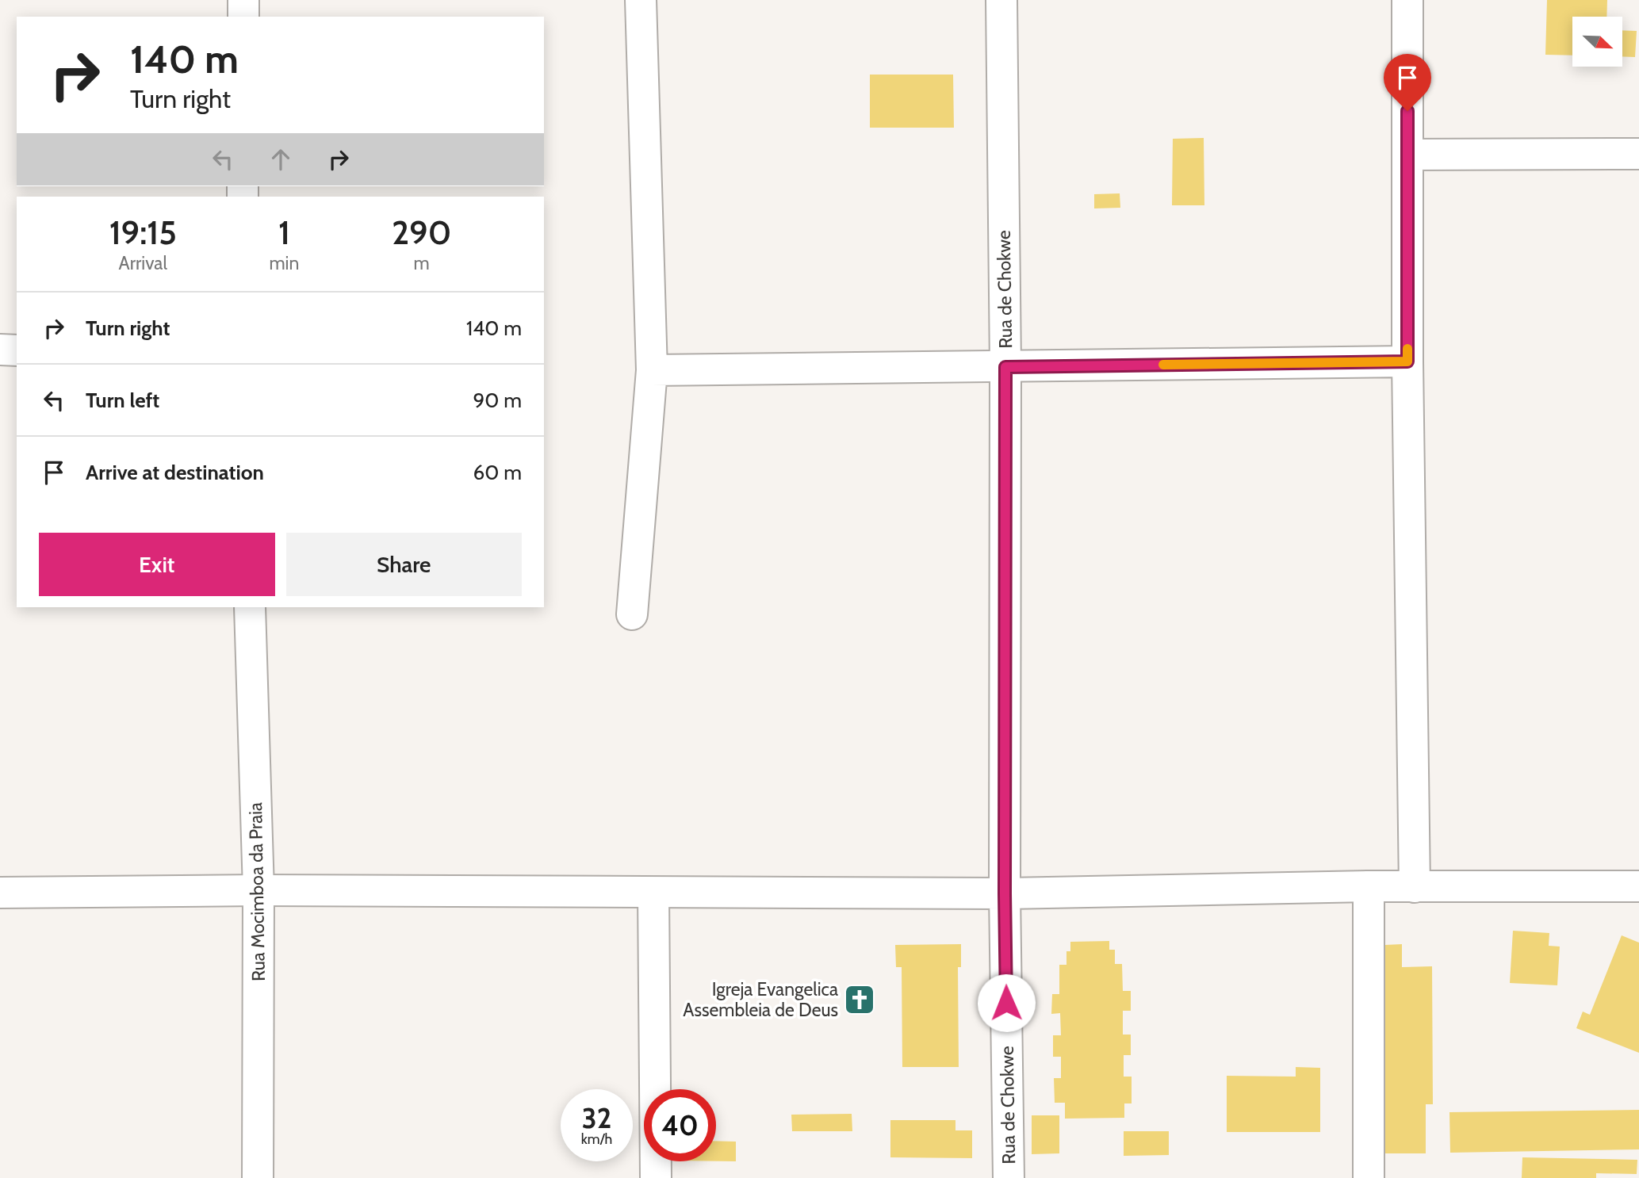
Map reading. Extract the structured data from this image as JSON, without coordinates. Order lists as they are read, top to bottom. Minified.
{"streets":{"street":["Rua de Chokwe","Rua Mocimboa da Praia"]},"places":{"church":["Igreja Evangelica Assembleia de Deus"]},"north":"bottom right","page":{"turn":["140 m","Turn right"],"eta":["19:15","Arrival","1","min","290","m"],"list":[{"name":"Turn right","value":"140 m"},{"name":"Turn left","value":"90 m"},{"name":"Arrive at destination","value":"60 m"}],"buttons":["Exit","Share"],"speed":"32 km/h","limit":"40"}}
